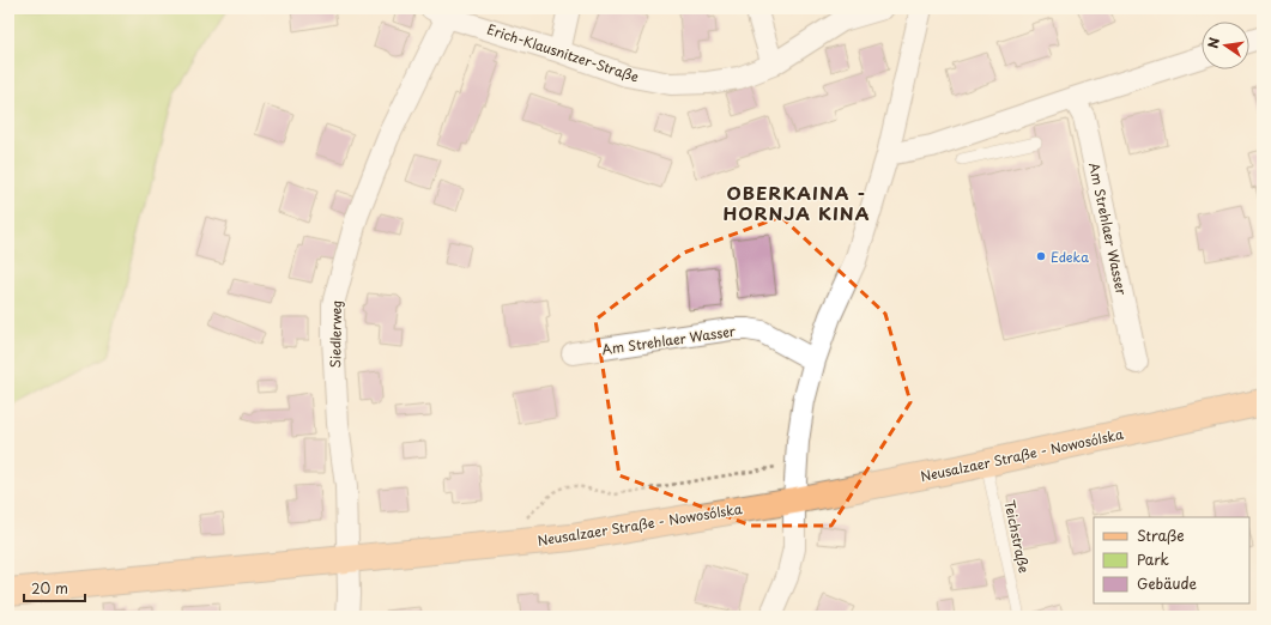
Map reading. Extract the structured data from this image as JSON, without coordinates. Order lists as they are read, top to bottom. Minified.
{"streets":{"main road":["Neusalzaer Straße - Nowosólska"],"street":["Erich-Klausnitzer-Straße","Am Strehlaer Wasser","Siedlerweg"],"lane":["Teichstraße"]},"crossings":[["Erich-Klausnitzer-Straße","Siedlerweg"],["Siedlerweg","Neusalzaer Straße - Nowosólska"],["Neusalzaer Straße - Nowosólska","Teichstraße"]],"districts":["OBERKAINA - HORNJA KINA"],"places":["Edeka"],"legend":["Straße","Park","Gebäude"],"scale_bar":"20 m","north":"left"}
